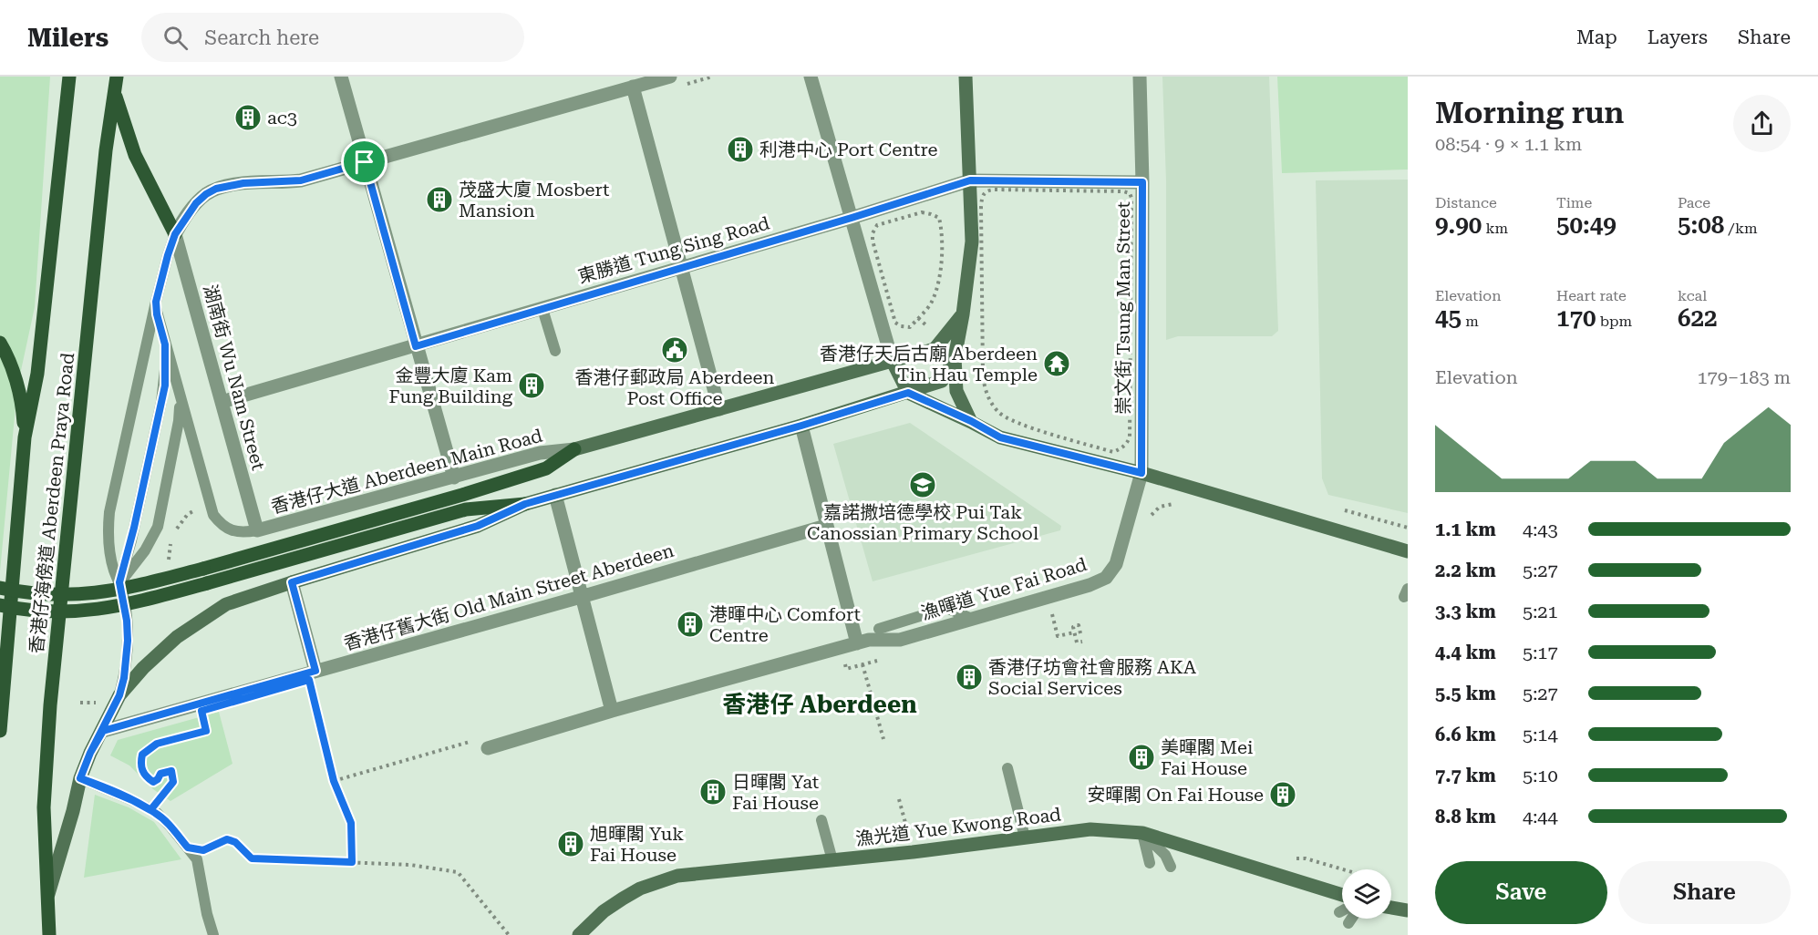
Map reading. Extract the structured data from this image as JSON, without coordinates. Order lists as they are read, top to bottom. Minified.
{"streets":{"main road":["香港仔大道 Aberdeen Main Road","香港仔海傍道 Aberdeen Praya Road","漁光道 Yue Kwong Road"],"street":["東勝道 Tung Sing Road","崇文街 Tsung Man Street","湖南街 Wu Nam Street","漁暉道 Yue Fai Road","香港仔舊大街 Old Main Street Aberdeen"]},"crossings":[["東勝道 Tung Sing Road","崇文街 Tsung Man Street"],["東勝道 Tung Sing Road","湖南街 Wu Nam Street"],["崇文街 Tsung Man Street","漁暉道 Yue Fai Road"],["湖南街 Wu Nam Street","香港仔大道 Aberdeen Main Road"]],"districts":["香港仔 Aberdeen"],"places":{"building":["ac3","利港中心 Port Centre","茂盛大廈 Mosbert Mansion","金豐大廈 Kam Fung Building","港暉中心 Comfort Centre","香港仔坊會社會服務 AKA Social Services","美暉閣 Mei Fai House","日暉閣 Yat Fai House","安暉閣 On Fai House","旭暉閣 Yuk Fai House"],"public building":["香港仔郵政局 Aberdeen Post Office"],"temple":["香港仔天后古廟 Aberdeen Tin Hau Temple"],"school or university":["嘉諾撒培德學校 Pui Tak Canossian Primary School"]},"page":{"header":"Milers","search":"Search here","nav":["Map","Layers","Share"],"heading":["Morning run","08:54 · 9 × 1.1 km"],"stats":[["Distance","9.90 km"],["Time","50:49"],["Pace","5:08 /km"],["Elevation","45 m"],["Heart rate","170 bpm"],["kcal","622"]],"chart":["Elevation","179–183 m"],"list":[{"name":"1.1 km","note":"4:43"},{"name":"2.2 km","note":"5:27"},{"name":"3.3 km","note":"5:21"},{"name":"4.4 km","note":"5:17"},{"name":"5.5 km","note":"5:27"},{"name":"6.6 km","note":"5:14"},{"name":"7.7 km","note":"5:10"},{"name":"8.8 km","note":"4:44"}],"buttons":["Save","Share"]}}
